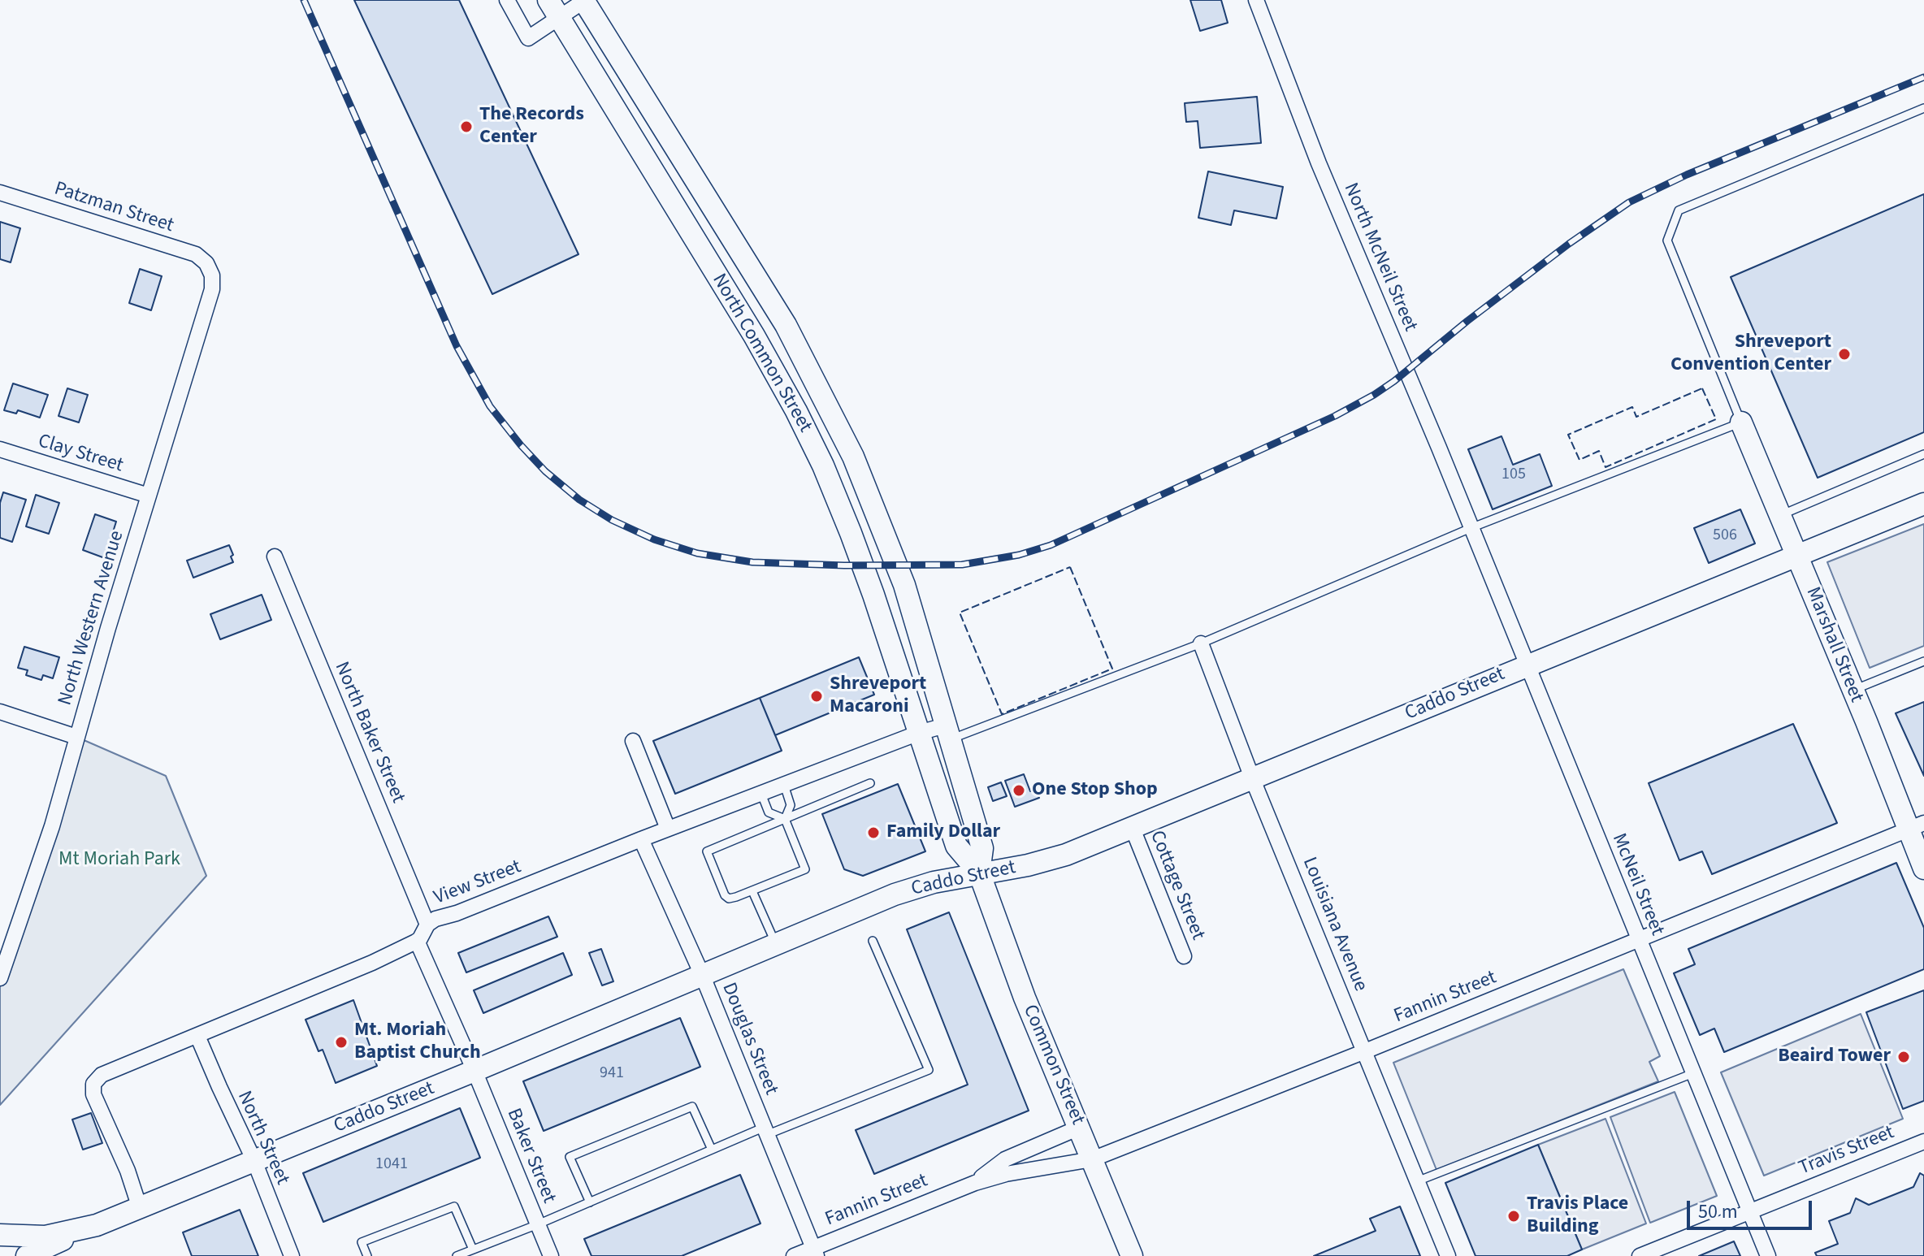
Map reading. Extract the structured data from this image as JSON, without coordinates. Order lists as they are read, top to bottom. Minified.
{"streets":{"main road":["North Common Street","Marshall Street","Caddo Street","Common Street"],"street":["Patzman Street","North McNeil Street","Clay Street","North Western Avenue","North Baker Street","View Street","McNeil Street","Cottage Street","Louisiana Avenue","Fannin Street","Douglas Street","North Street","Travis Street","Baker Street"]},"crossings":[["Patzman Street","North Western Avenue"],["North McNeil Street","McNeil Street"],["North Common Street","View Street"],["North Common Street","Common Street"],["Clay Street","North Western Avenue"],["Marshall Street","Caddo Street"],["Marshall Street","Fannin Street"],["Caddo Street","McNeil Street"],["Caddo Street","Cottage Street"],["Caddo Street","Louisiana Avenue"],["Caddo Street","Douglas Street"],["Caddo Street","Common Street"],["Caddo Street","North Street"],["Caddo Street","Baker Street"],["North Baker Street","View Street"],["View Street","Douglas Street"],["View Street","Common Street"],["View Street","Baker Street"],["McNeil Street","Fannin Street"],["McNeil Street","Travis Street"],["Louisiana Avenue","Fannin Street"],["Fannin Street","Douglas Street"],["Fannin Street","Common Street"]],"parks":["Mt Moriah Park"],"places":["The Records Center","Shreveport Convention Center","Shreveport Macaroni","One Stop Shop","Family Dollar","Mt. Moriah Baptist Church","Beaird Tower","Travis Place Building"],"house_numbers":["105","506","941","1041"],"scale_bar":"50 m"}
